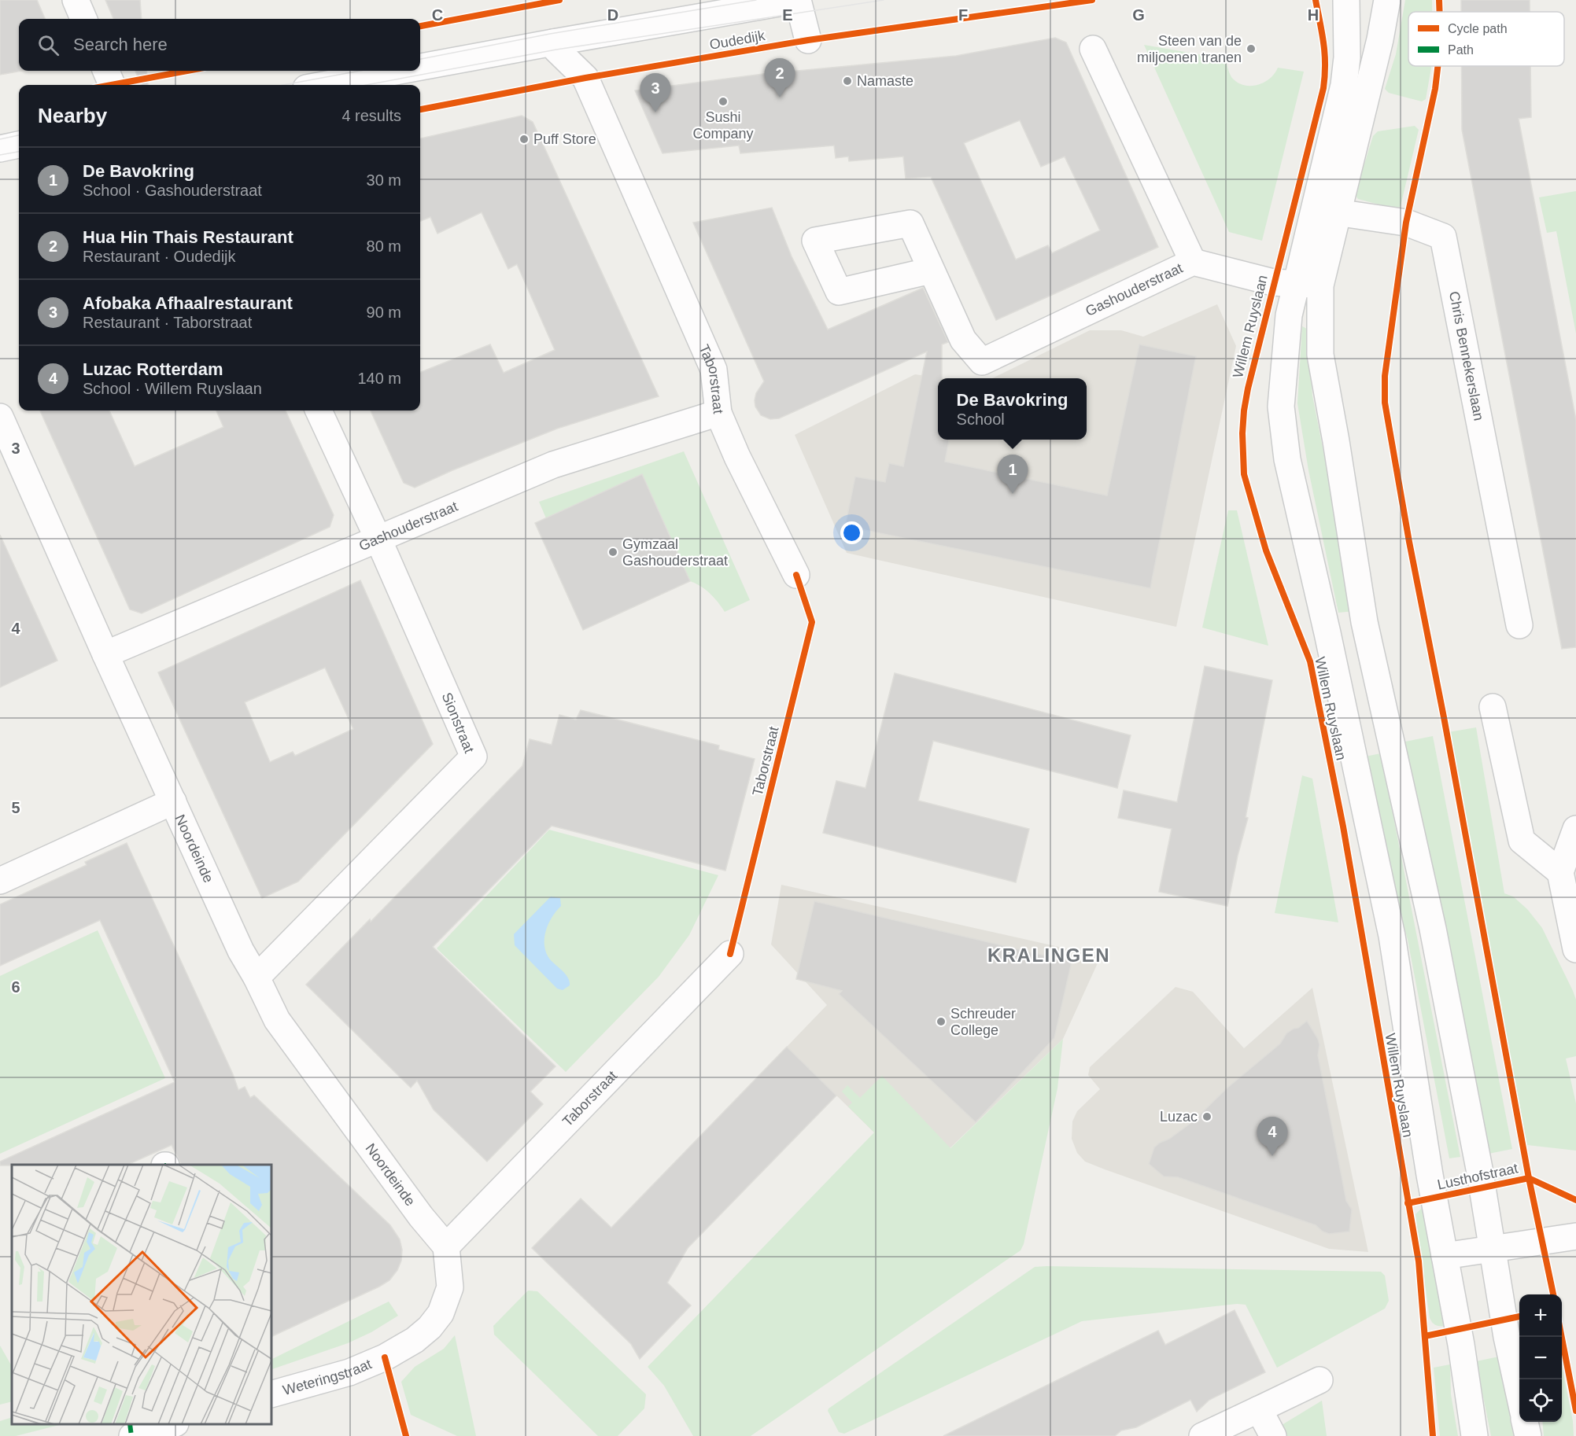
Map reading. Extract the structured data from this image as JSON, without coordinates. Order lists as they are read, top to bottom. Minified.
{"streets":{"street":["Oudedijk","Gashouderstraat","Willem Ruyslaan","Chris Bennekerslaan","Taborstraat","Sionstraat","Noordeinde","Weteringstraat"],"cycle path":["Lusthofstraat"]},"crossings":[["Oudedijk","Taborstraat"],["Gashouderstraat","Willem Ruyslaan"],["Gashouderstraat","Taborstraat"],["Gashouderstraat","Sionstraat"],["Gashouderstraat","Noordeinde"],["Willem Ruyslaan","Chris Bennekerslaan"],["Taborstraat","Noordeinde"],["Taborstraat","Weteringstraat"],["Sionstraat","Noordeinde"],["Noordeinde","Weteringstraat"]],"districts":["KRALINGEN"],"places":["Steen van de miljoenen tranen","Namaste","Sushi Company","Puff Store","Gymzaal Gashouderstraat","Schreuder College","Luzac"],"legend":["Cycle path","Path"],"page":{"search":"Search here","pins":["2","3","1","4"],"heading":["Nearby","4 results"],"list":[{"mark":"1","name":"De Bavokring","note":"School · Gashouderstraat","value":"30 m"},{"mark":"2","name":"Hua Hin Thais Restaurant","note":"Restaurant · Oudedijk","value":"80 m"},{"mark":"3","name":"Afobaka Afhaalrestaurant","note":"Restaurant · Taborstraat","value":"90 m"},{"mark":"4","name":"Luzac Rotterdam","note":"School · Willem Ruyslaan","value":"140 m"}],"popup":["De Bavokring","School"],"map_buttons":["+","−"]},"grid":{"columns":["C","D","E","F","G","H"],"rows":["3","4","5","6"]}}
